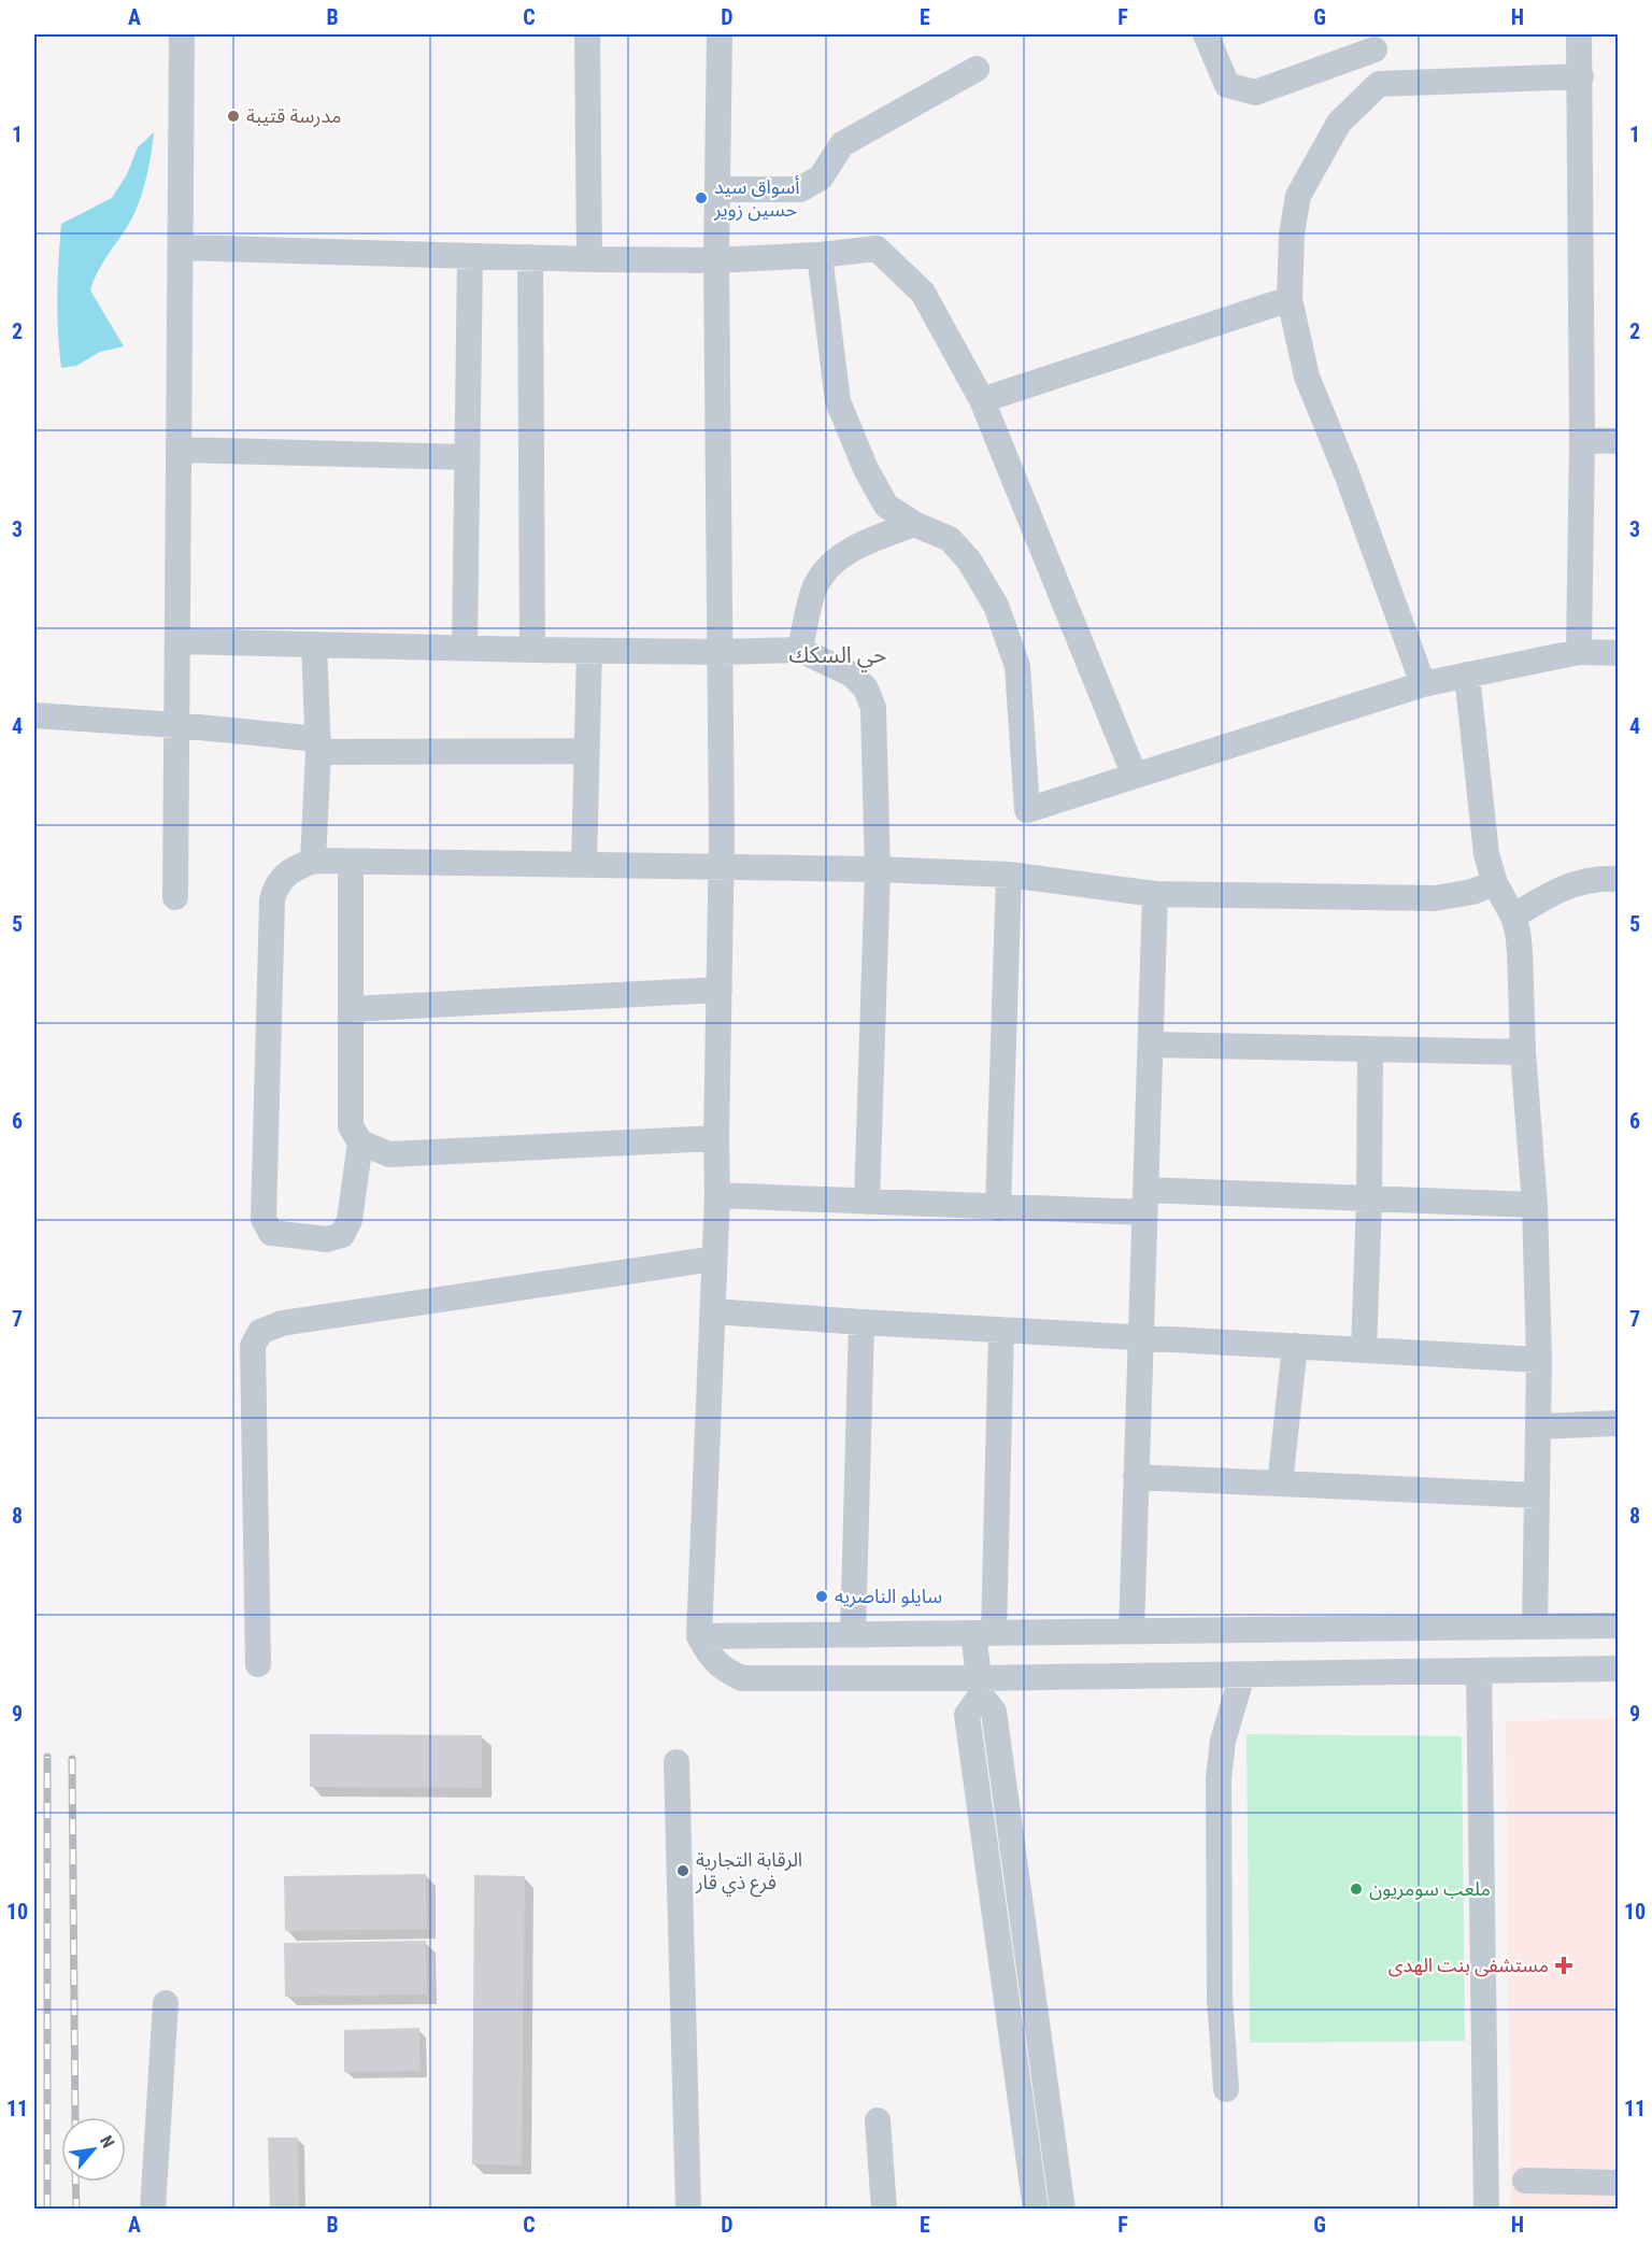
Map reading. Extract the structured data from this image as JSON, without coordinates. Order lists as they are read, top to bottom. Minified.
{"districts":["حي السكك"],"places":{"other":["مدرسة قتيبة","أسواق سيد حسين زوير","سايلو الناصريه","الرقابة التجارية فرع ذي قار","ملعب سومريون"],"health":["مستشفى بنت الهدى"]},"north":"top right","grid":{"columns":["A","B","C","D","E","F","G","H"],"rows":["1","2","3","4","5","6","7","8","9","10","11"]}}
